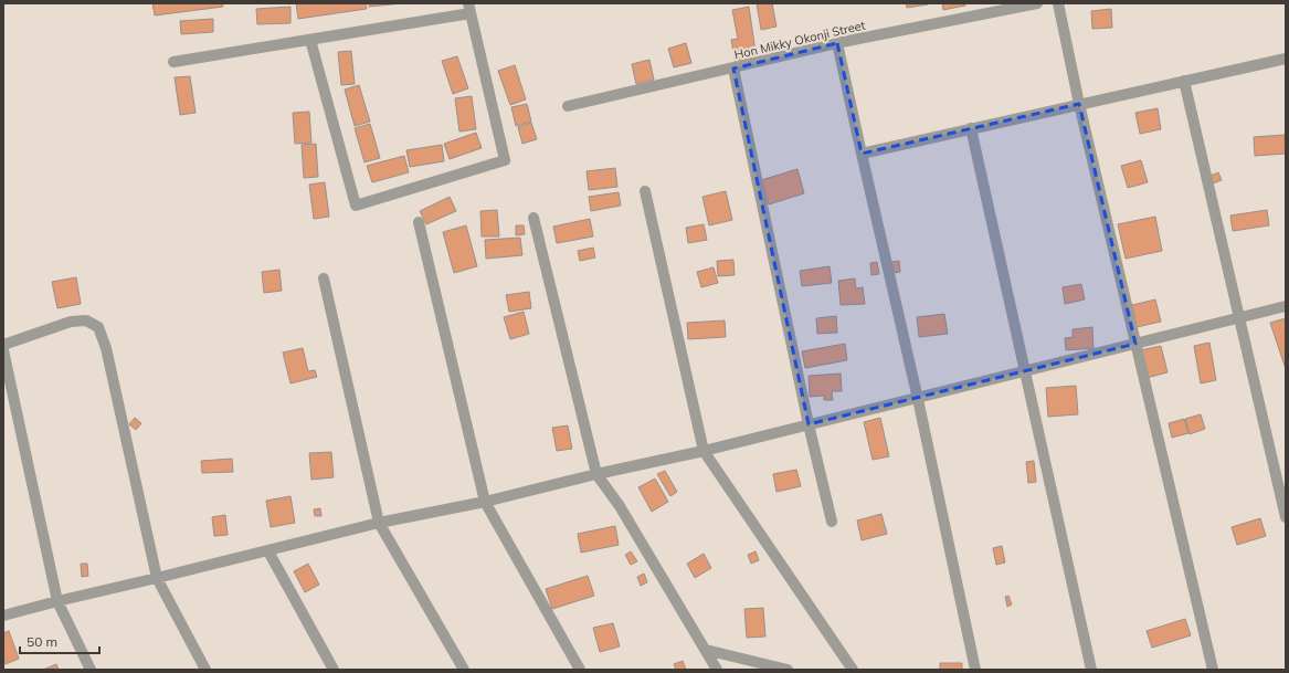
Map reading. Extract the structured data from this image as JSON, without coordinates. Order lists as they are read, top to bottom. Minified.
{"streets":{"street":["Hon Mikky Okonji Street"]},"scale_bar":"50 m"}
